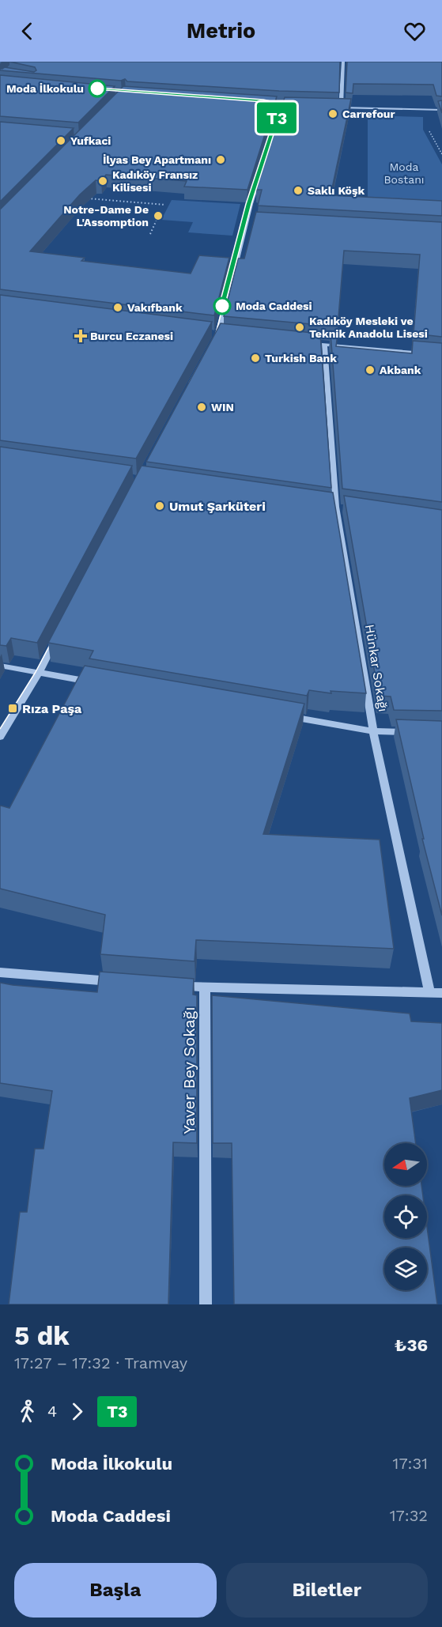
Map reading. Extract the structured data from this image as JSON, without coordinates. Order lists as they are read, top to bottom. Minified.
{"streets":{"street":["Hünkar Sokağı","Yaver Bey Sokağı"]},"crossings":[["Hünkar Sokağı","Yaver Bey Sokağı"]],"parks":["Moda Bostanı"],"places":{"other":["Moda İlkokulu","Carrefour","Yufkaci","İlyas Bey Apartmanı","Kadıköy Fransız Kilisesi","Saklı Köşk","Notre-Dame De L'Assomption","Moda Caddesi","Vakıfbank","Kadıköy Mesleki ve Teknik Anadolu Lisesi","Turkish Bank","Akbank","WIN","Umut Şarküteri"],"health":["Burcu Eczanesi"],"transit":["Rıza Paşa"]},"lines":["tram line T3"],"north":"left","page":{"header":"Metrio","on_map":"T3","heading":["5 dk","17:27 – 17:32 · Tramvay","₺36"],"legs":["4","T3"],"list":[{"name":"Moda İlkokulu","value":"17:31"},{"name":"Moda Caddesi","value":"17:32"}],"buttons":["Başla","Biletler"]}}
